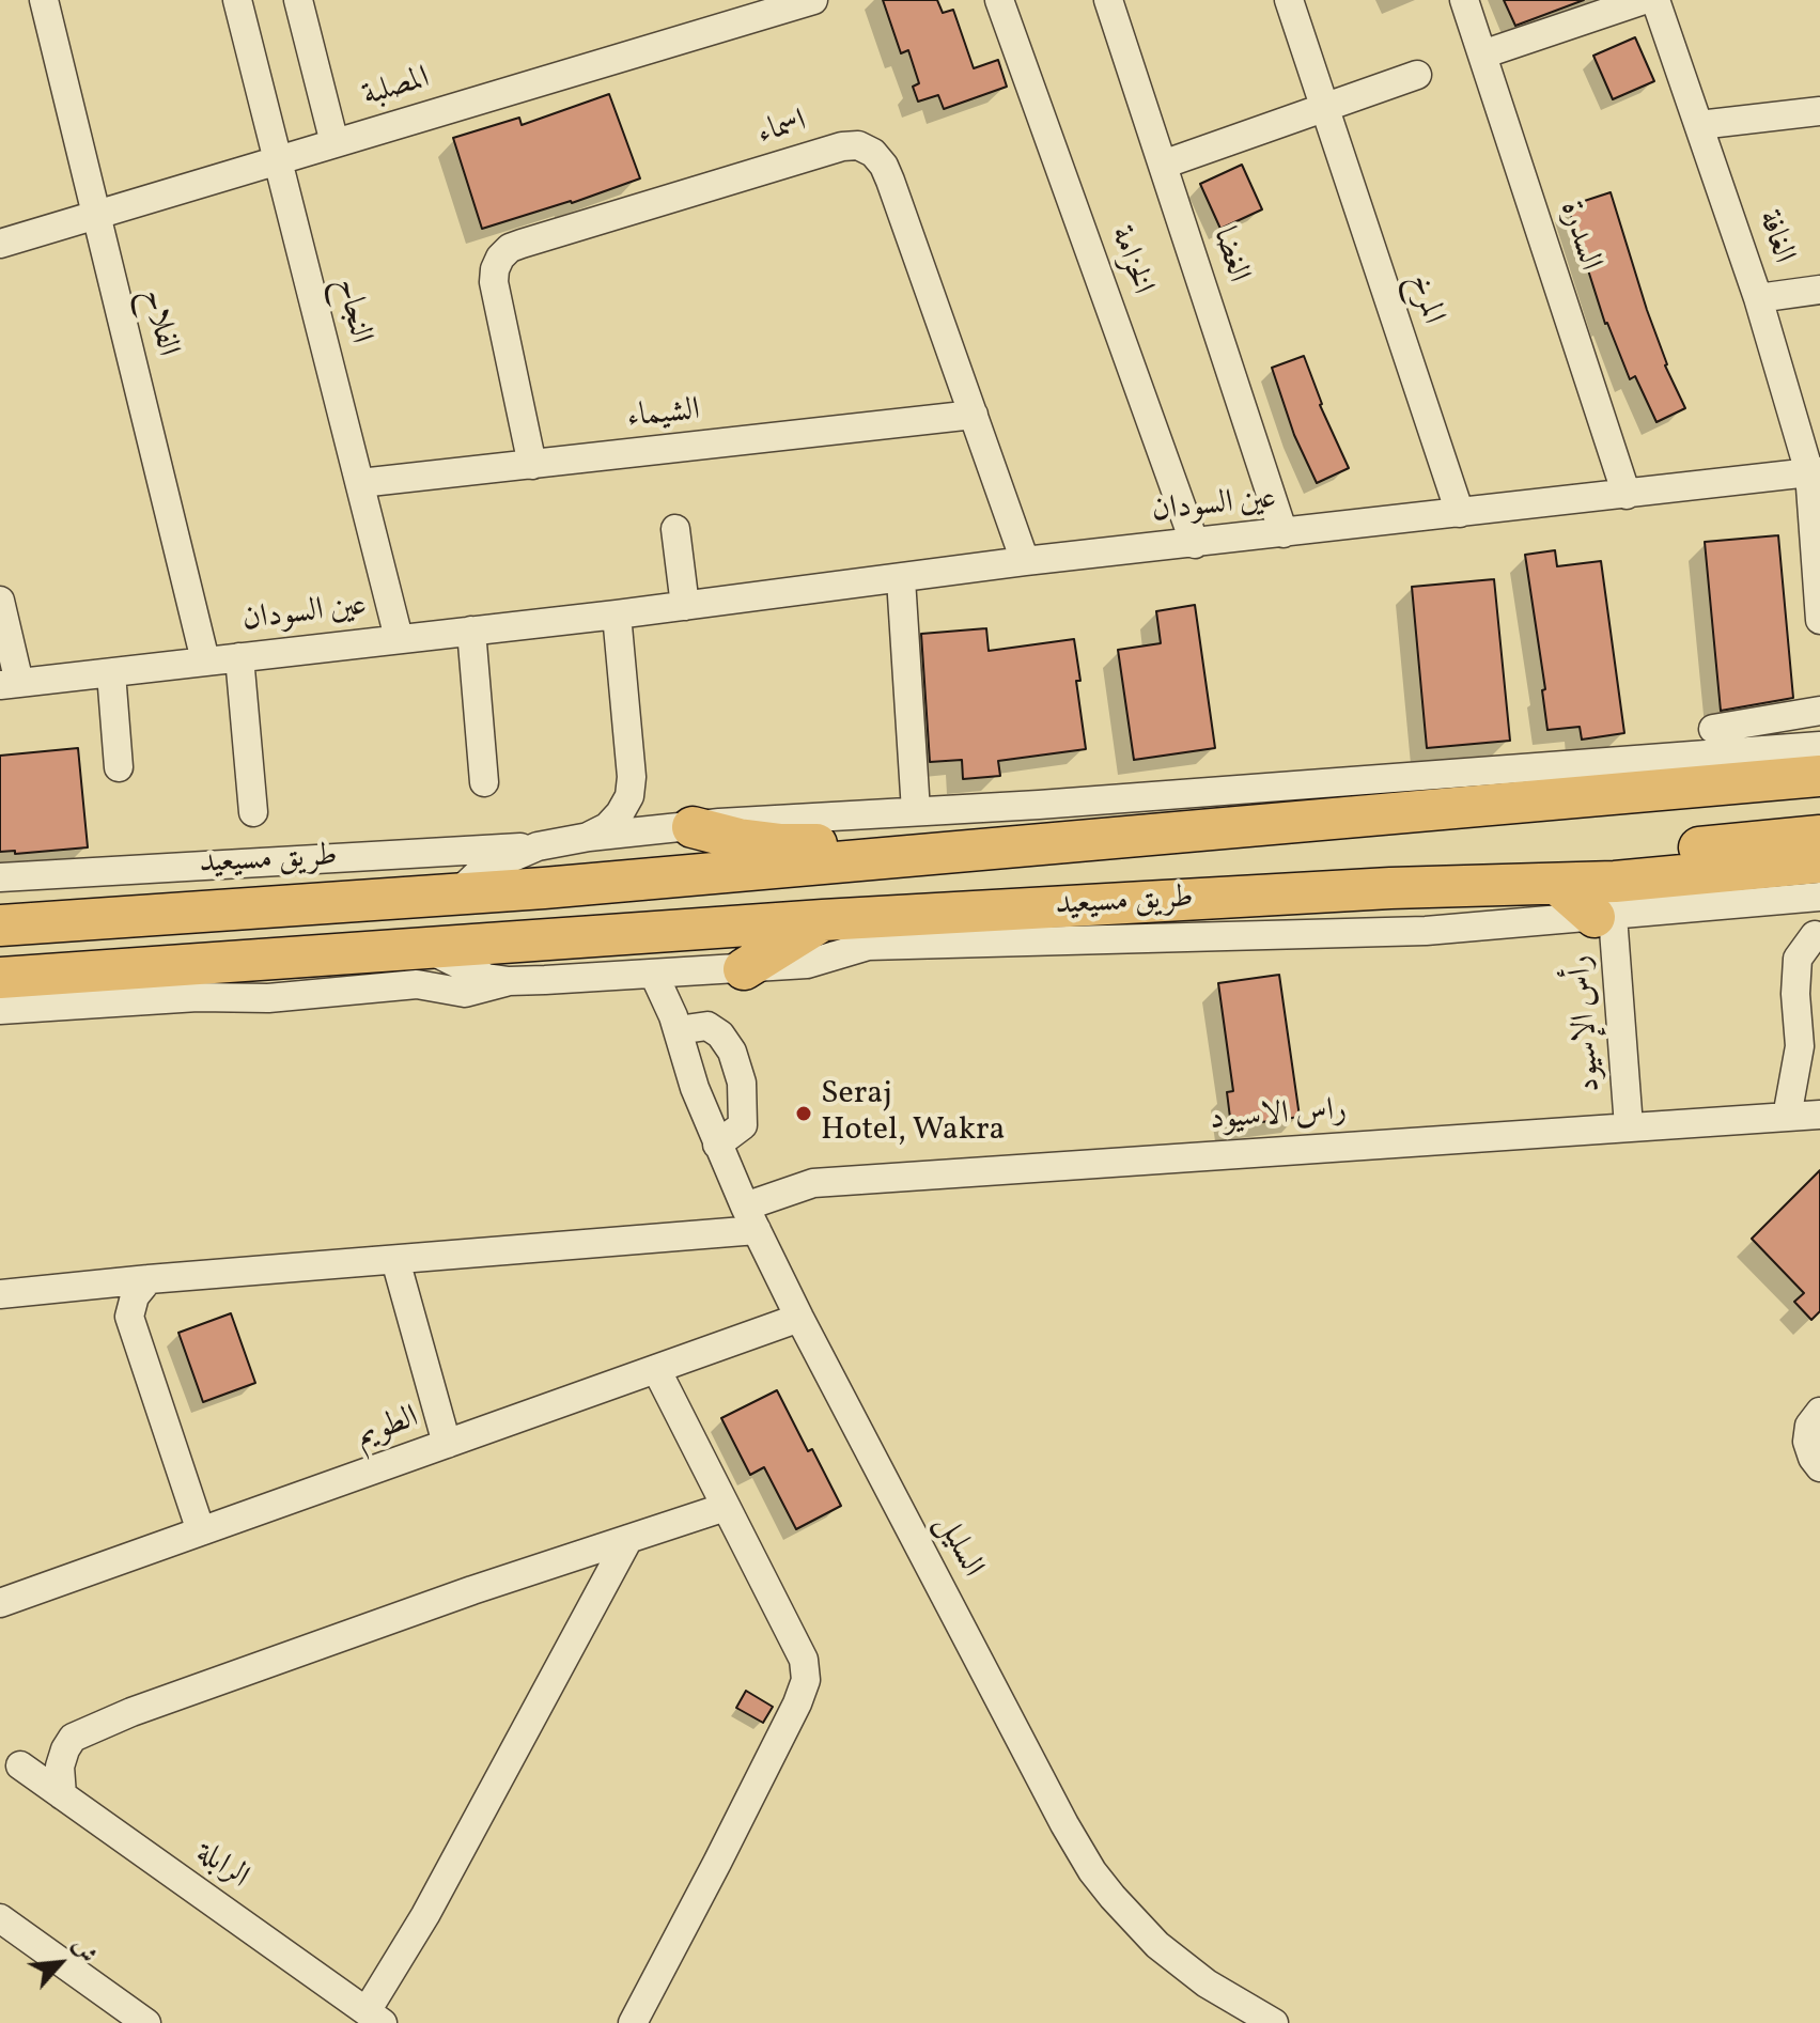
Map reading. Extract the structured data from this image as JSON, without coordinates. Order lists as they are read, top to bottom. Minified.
{"streets":{"highway":["طريق مسيعيد"],"street":["المصلبة","اسماء","السدرة","الغافة","الغضا","الخزامة","المرخ","النجاح","الفلاح","الشيماء","عين السودان","رأس الإسيود","راس الاسيود","الطويم","السليل","الرابلة"]},"crossings":[["المصلبة","النجاح"],["المصلبة","الفلاح"],["اسماء","الشيماء"],["اسماء","عين السودان"],["السدرة","عين السودان"],["الغافة","عين السودان"],["الغضا","عين السودان"],["الخزامة","عين السودان"],["المرخ","عين السودان"],["النجاح","الشيماء"],["النجاح","عين السودان"],["الفلاح","عين السودان"],["طريق مسيعيد","رأس الإسيود"],["طريق مسيعيد","السليل"],["رأس الإسيود","راس الاسيود"],["راس الاسيود","السليل"],["الطويم","السليل"]],"places":["Seraj Hotel, Wakra"],"north":"top right"}
